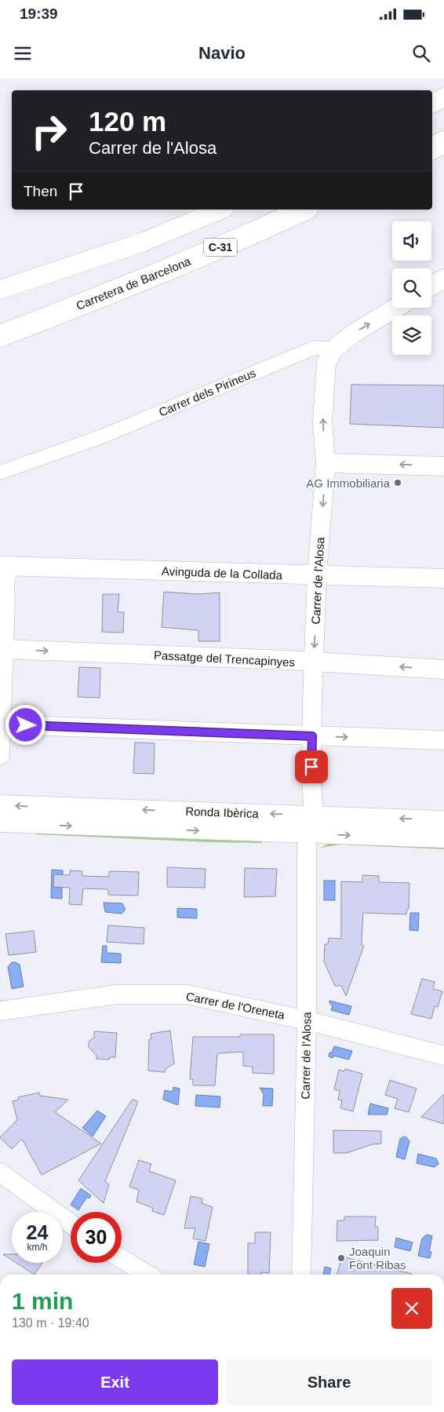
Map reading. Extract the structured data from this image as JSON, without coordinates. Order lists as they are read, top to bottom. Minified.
{"streets":{"highway":["C-31","Carretera de Barcelona"],"street":["Carrer dels Pirineus","Avinguda de la Collada","Carrer de l'Alosa","Passatge del Trencapinyes","Ronda Ibèrica","Carrer de l'Oreneta"]},"crossings":[["Carrer dels Pirineus","Carrer de l'Alosa"],["Avinguda de la Collada","Carrer de l'Alosa"],["Carrer de l'Alosa","Passatge del Trencapinyes"],["Carrer de l'Alosa","Ronda Ibèrica"],["Carrer de l'Alosa","Carrer de l'Oreneta"]],"places":["AG Immobiliaria","Joaquin Font Ribas"],"page":{"status":"19:39","header":"Navio","turn":["120 m","Carrer de l'Alosa"],"then":"Then","speed":"24 km/h","limit":"30","heading":["1 min","130 m · 19:40"],"buttons":["Exit","Share"]}}
